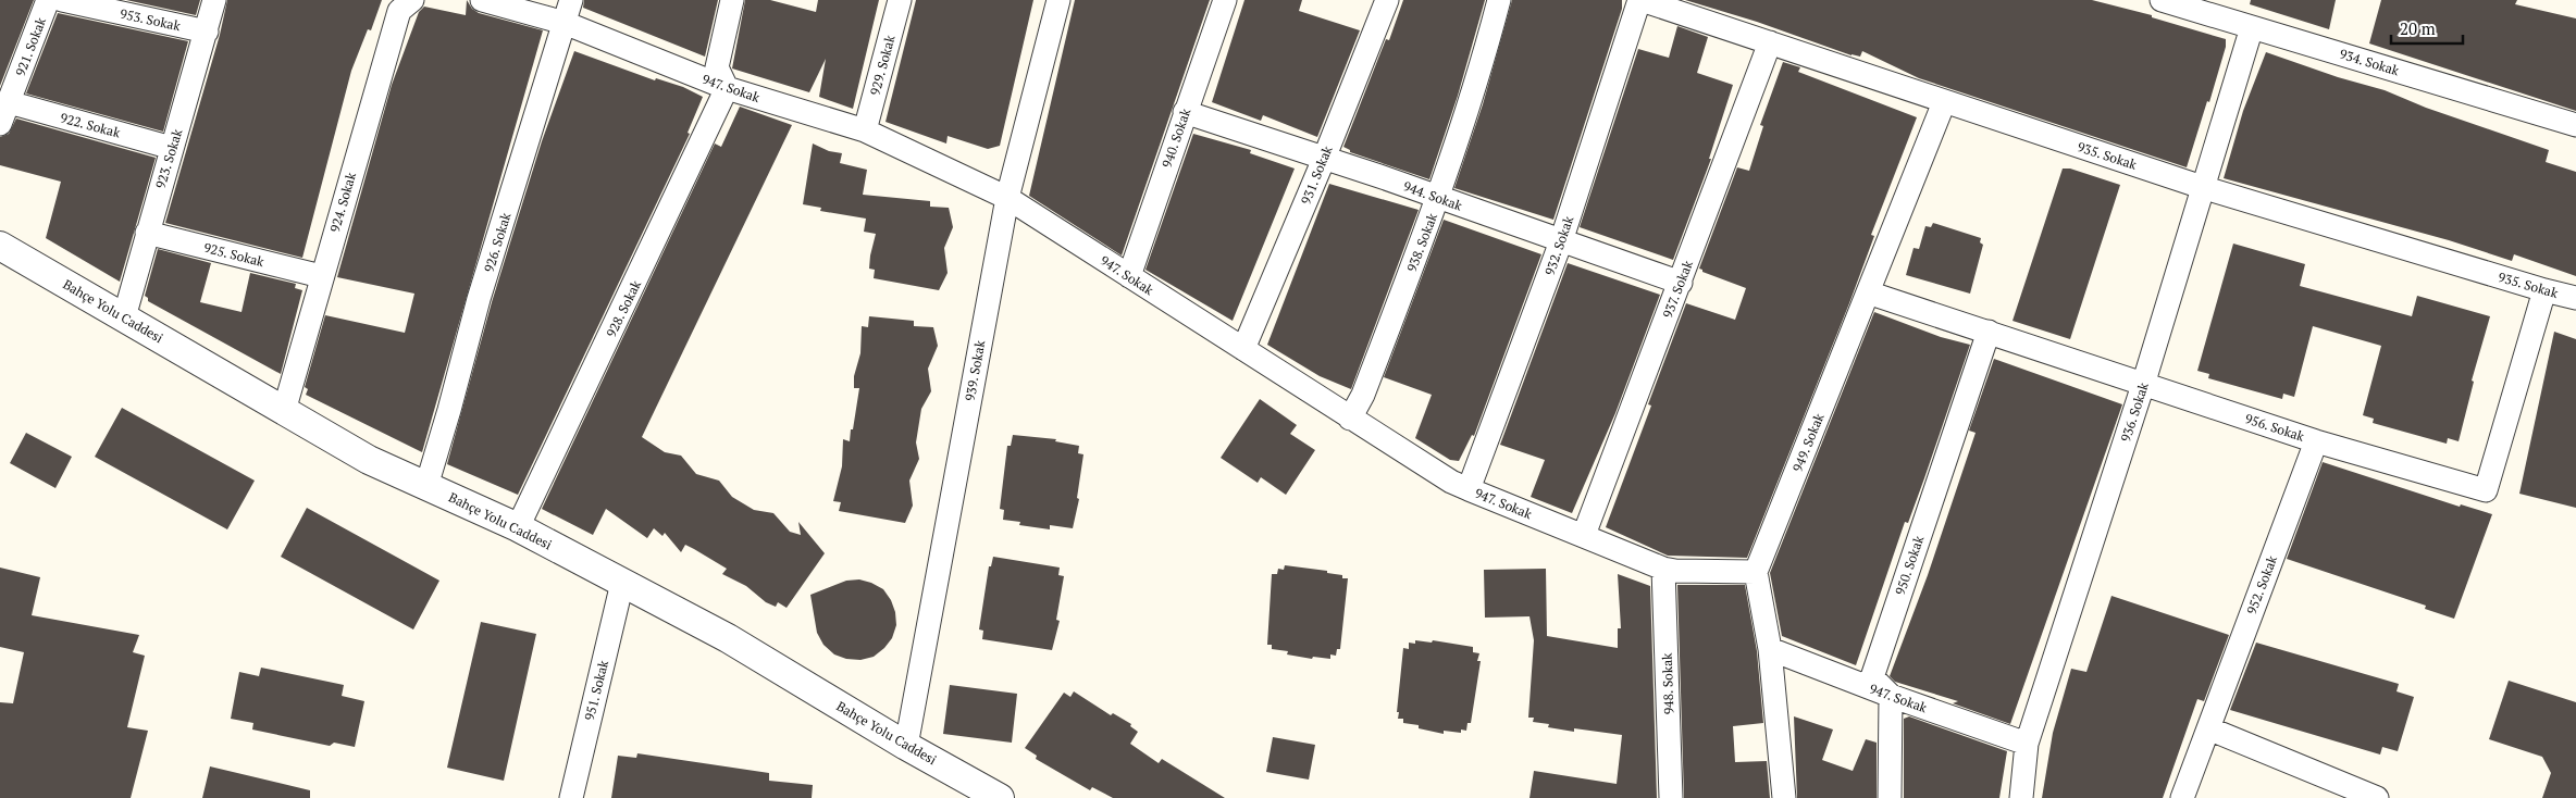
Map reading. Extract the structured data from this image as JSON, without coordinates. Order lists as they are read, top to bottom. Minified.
{"streets":{"street":["953. Sokak","921. Sokak","934. Sokak","929. Sokak","947. Sokak","922. Sokak","940. Sokak","935. Sokak","923. Sokak","931. Sokak","944. Sokak","924. Sokak","926. Sokak","938. Sokak","932. Sokak","925. Sokak","937. Sokak","928. Sokak","Bahçe Yolu Caddesi","939. Sokak","936. Sokak","956. Sokak","949. Sokak","950. Sokak","952. Sokak","948. Sokak","951. Sokak"]},"crossings":[["953. Sokak","923. Sokak"],["921. Sokak","922. Sokak"],["934. Sokak","936. Sokak"],["929. Sokak","947. Sokak"],["947. Sokak","940. Sokak"],["947. Sokak","931. Sokak"],["947. Sokak","926. Sokak"],["947. Sokak","938. Sokak"],["947. Sokak","932. Sokak"],["947. Sokak","937. Sokak"],["947. Sokak","928. Sokak"],["947. Sokak","939. Sokak"],["947. Sokak","936. Sokak"],["947. Sokak","949. Sokak"],["947. Sokak","950. Sokak"],["947. Sokak","948. Sokak"],["922. Sokak","923. Sokak"],["940. Sokak","944. Sokak"],["935. Sokak","932. Sokak"],["935. Sokak","937. Sokak"],["935. Sokak","936. Sokak"],["935. Sokak","956. Sokak"],["935. Sokak","949. Sokak"],["923. Sokak","925. Sokak"],["923. Sokak","Bahçe Yolu Caddesi"],["931. Sokak","944. Sokak"],["944. Sokak","938. Sokak"],["944. Sokak","932. Sokak"],["944. Sokak","937. Sokak"],["924. Sokak","925. Sokak"],["924. Sokak","Bahçe Yolu Caddesi"],["926. Sokak","Bahçe Yolu Caddesi"],["928. Sokak","Bahçe Yolu Caddesi"],["Bahçe Yolu Caddesi","939. Sokak"],["Bahçe Yolu Caddesi","951. Sokak"],["936. Sokak","956. Sokak"],["956. Sokak","949. Sokak"],["956. Sokak","950. Sokak"],["956. Sokak","952. Sokak"]],"scale_bar":"20 m"}
